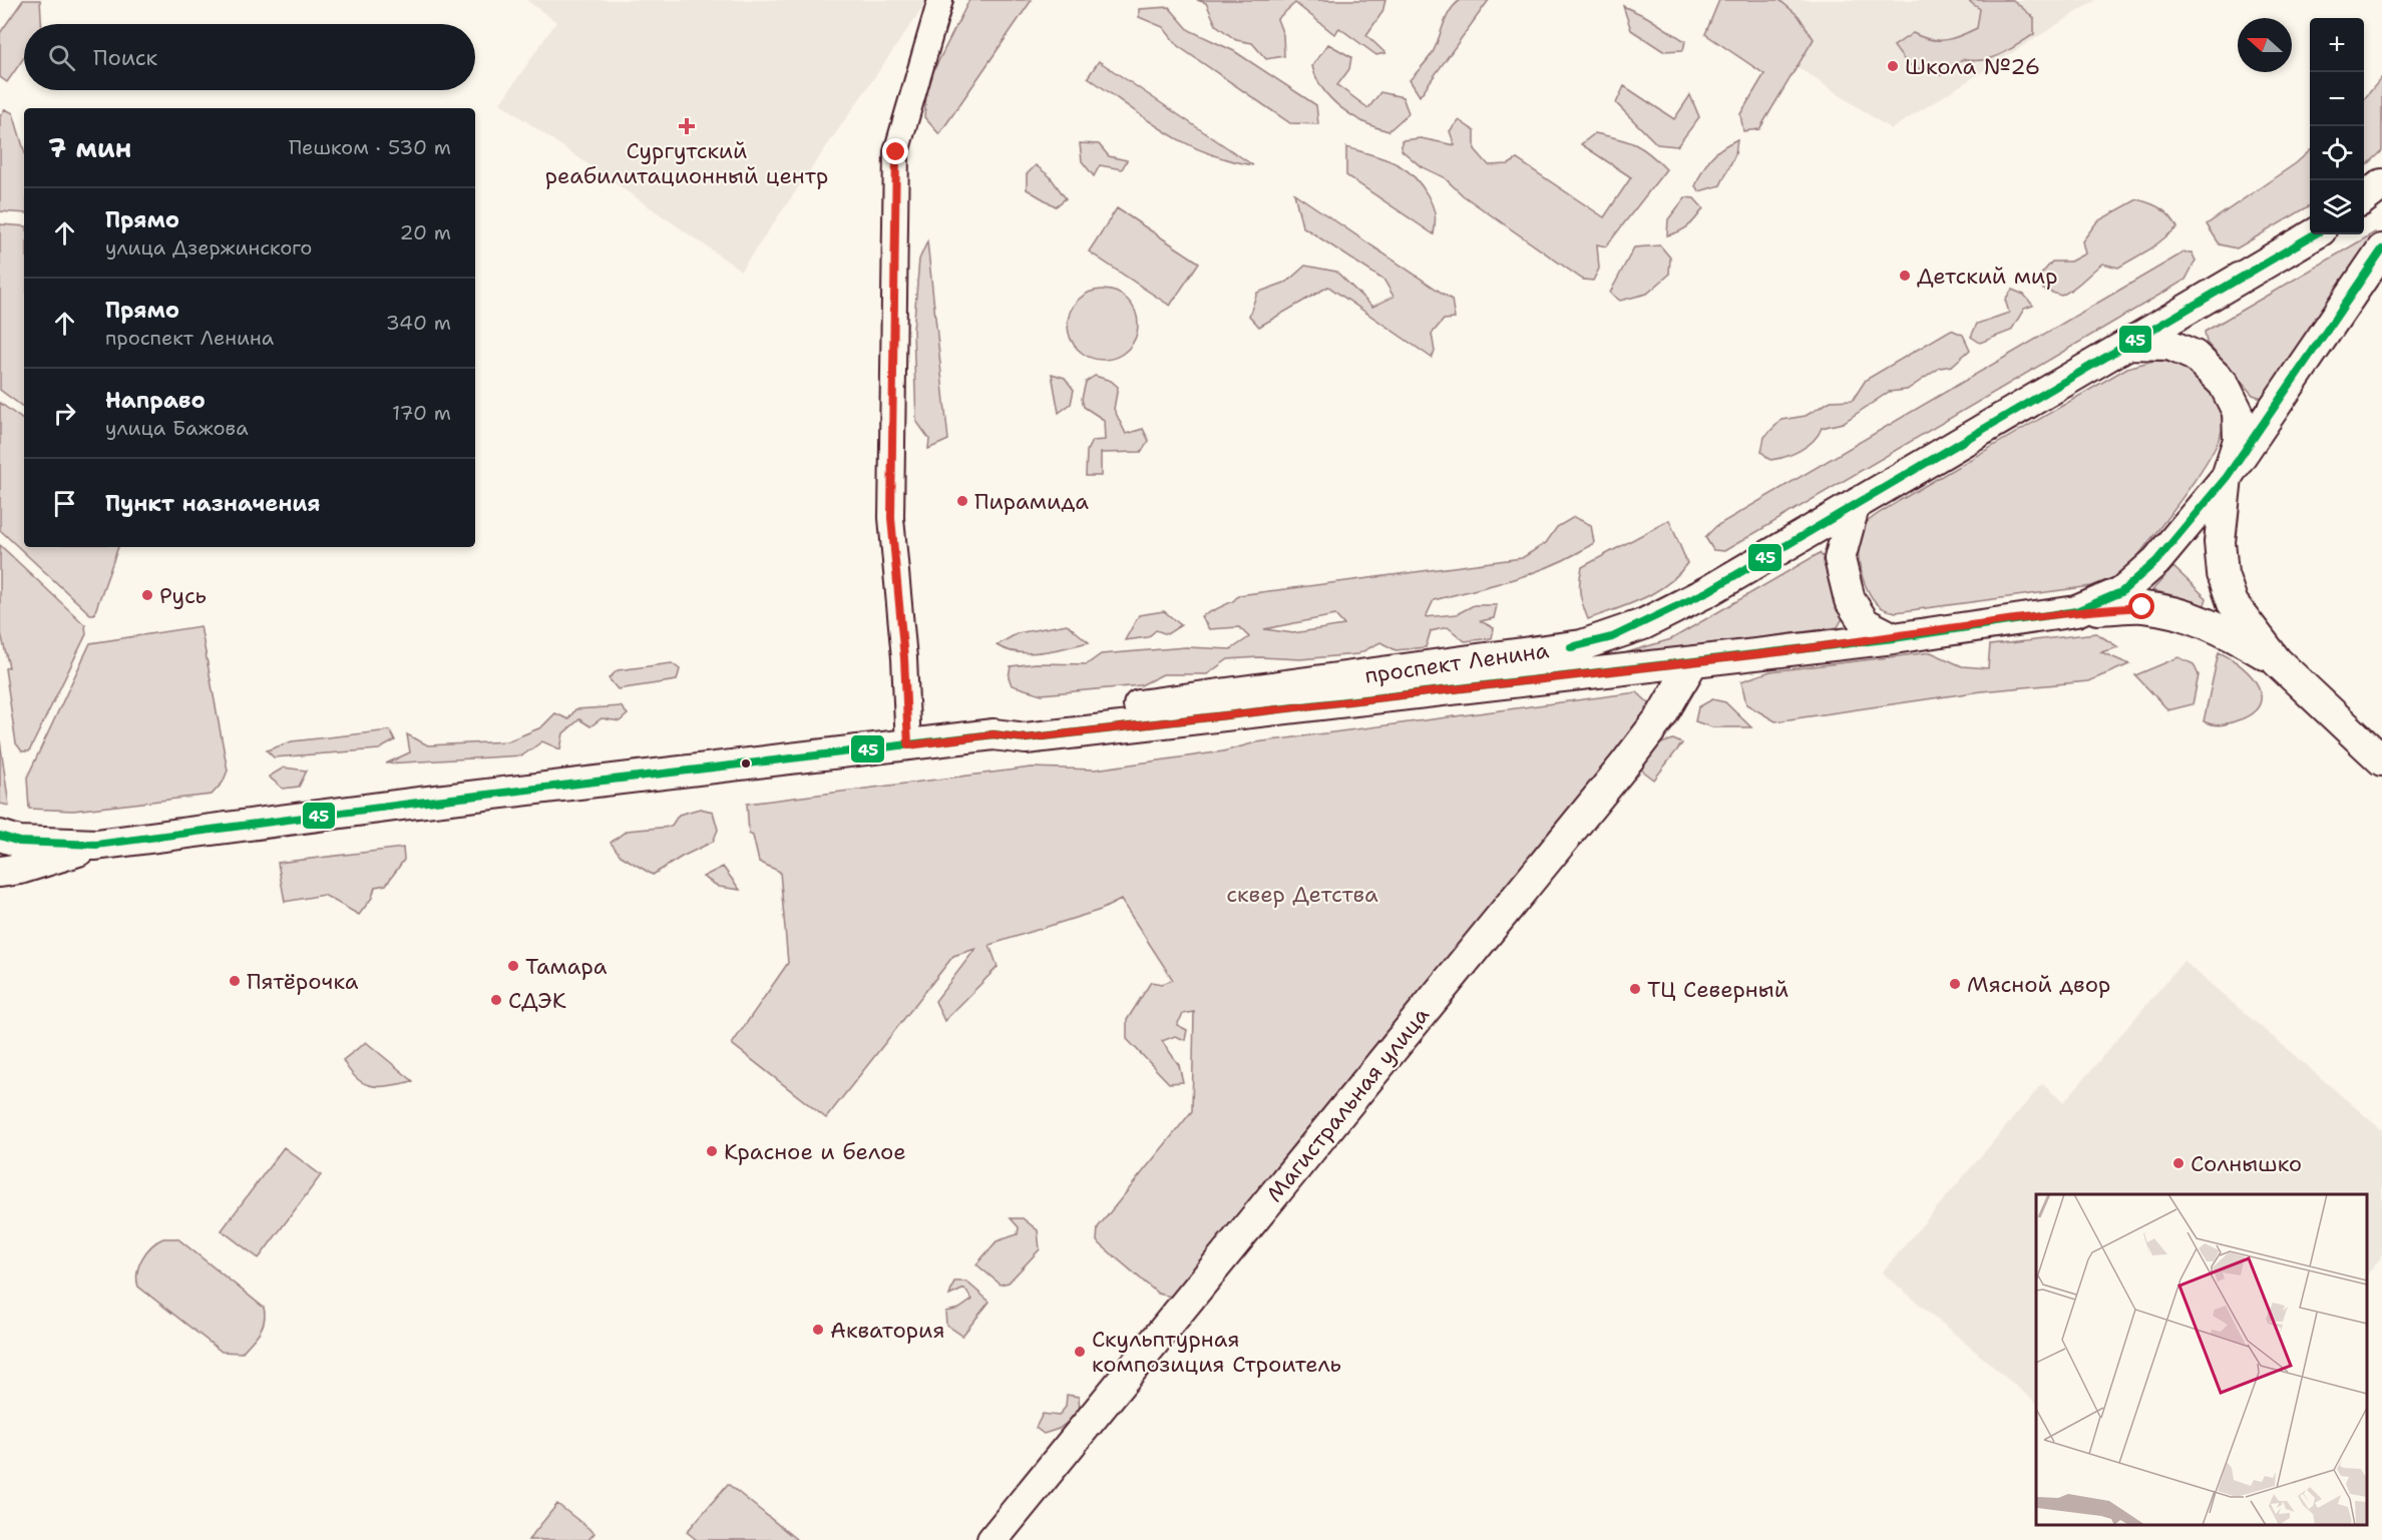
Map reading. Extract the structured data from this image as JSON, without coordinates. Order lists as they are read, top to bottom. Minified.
{"streets":{"main road":["проспект Ленина","Магистральная улица"]},"crossings":[["проспект Ленина","Магистральная улица"]],"parks":["сквер Детства"],"places":{"other":["Школа №26","Детский мир","Пирамида","Русь","Тамара","Пятёрочка","Мясной двор","ТЦ Северный","СДЭК","Красное и белое","Солнышко","Акватория","Скульптурная композиция Строитель"],"health":["Сургутский реабилитационный центр"]},"lines":["transit line 45"],"north":"left","page":{"map_buttons":["+","−"],"search":"Поиск","heading":["7 мин","Пешком · 530 m"],"list":[["Прямо","улица Дзержинского","20 m"],["Прямо","проспект Ленина","340 m"],["Направо","улица Бажова","170 m"],"Пункт назначения"]}}
